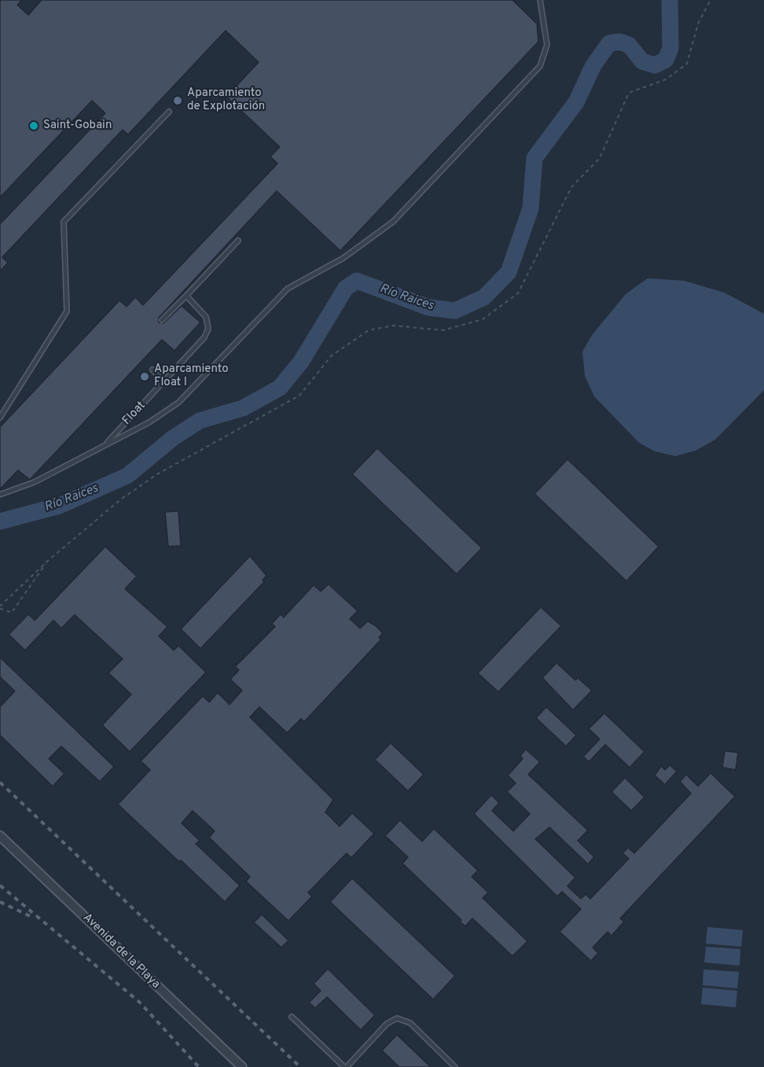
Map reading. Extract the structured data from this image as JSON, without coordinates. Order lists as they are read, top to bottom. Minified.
{"streets":{"street":["Avenida de la Playa"],"lane":["Float"]},"water":["Río Raices"],"places":["Aparcamiento de Explotación","Saint-Gobain","Aparcamiento Float I"]}
